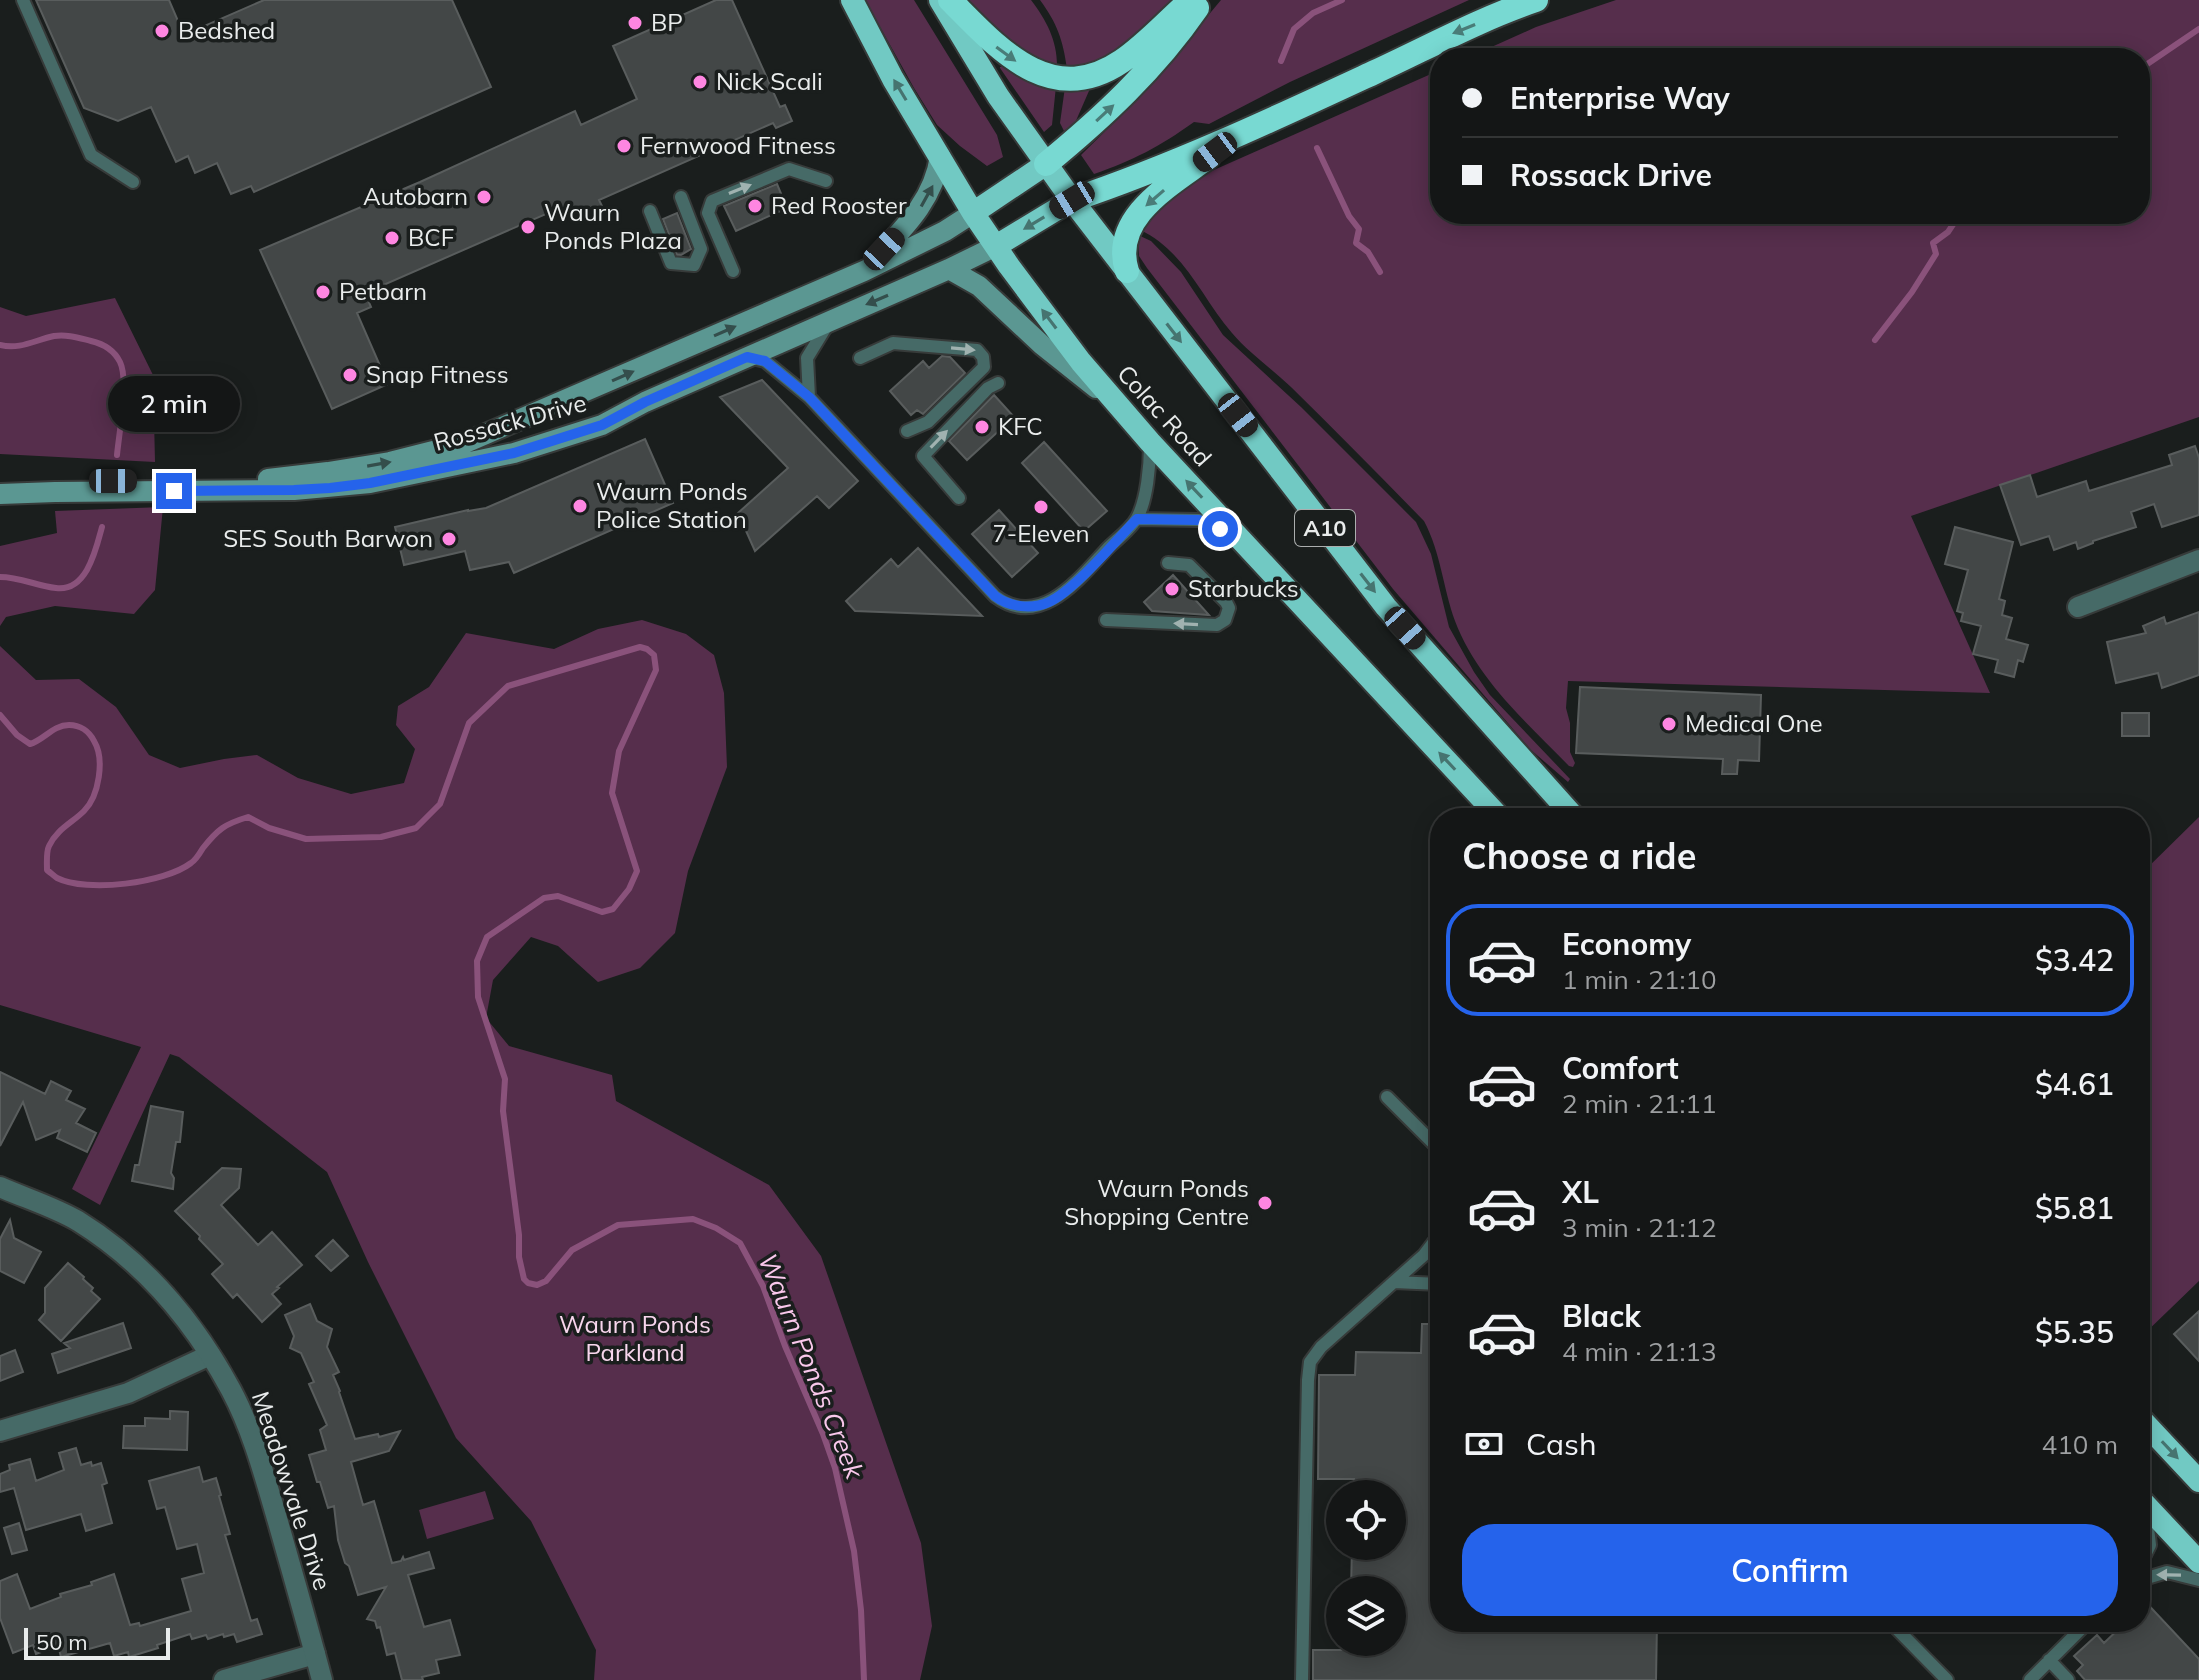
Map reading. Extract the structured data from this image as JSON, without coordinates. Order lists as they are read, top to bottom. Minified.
{"streets":{"highway":["Colac Road","A10"],"main road":["Rossack Drive"],"street":["Meadowvale Drive"]},"crossings":[["Colac Road","Rossack Drive"]],"water":["Waurn Ponds Creek"],"parks":["Waurn Ponds Parkland"],"places":["BP","Bedshed","Nick Scali","Fernwood Fitness","Autobarn","Red Rooster","Waurn Ponds Plaza","BCF","Petbarn","Snap Fitness","KFC","Waurn Ponds Police Station","7-Eleven","SES South Barwon","Starbucks","Medical One","Waurn Ponds Shopping Centre"],"scale_bar":"50 m","page":{"banner":["Enterprise Way","Rossack Drive"],"bubble":"2 min","heading":"Choose a ride","list":[{"name":"Economy","note":"1 min · 21:10","value":"$3.42"},{"name":"Comfort","note":"2 min · 21:11","value":"$4.61"},{"name":"XL","note":"3 min · 21:12","value":"$5.81"},{"name":"Black","note":"4 min · 21:13","value":"$5.35"}],"pay":["Cash","410 m"],"buttons":"Confirm","scale":"50 m"}}
